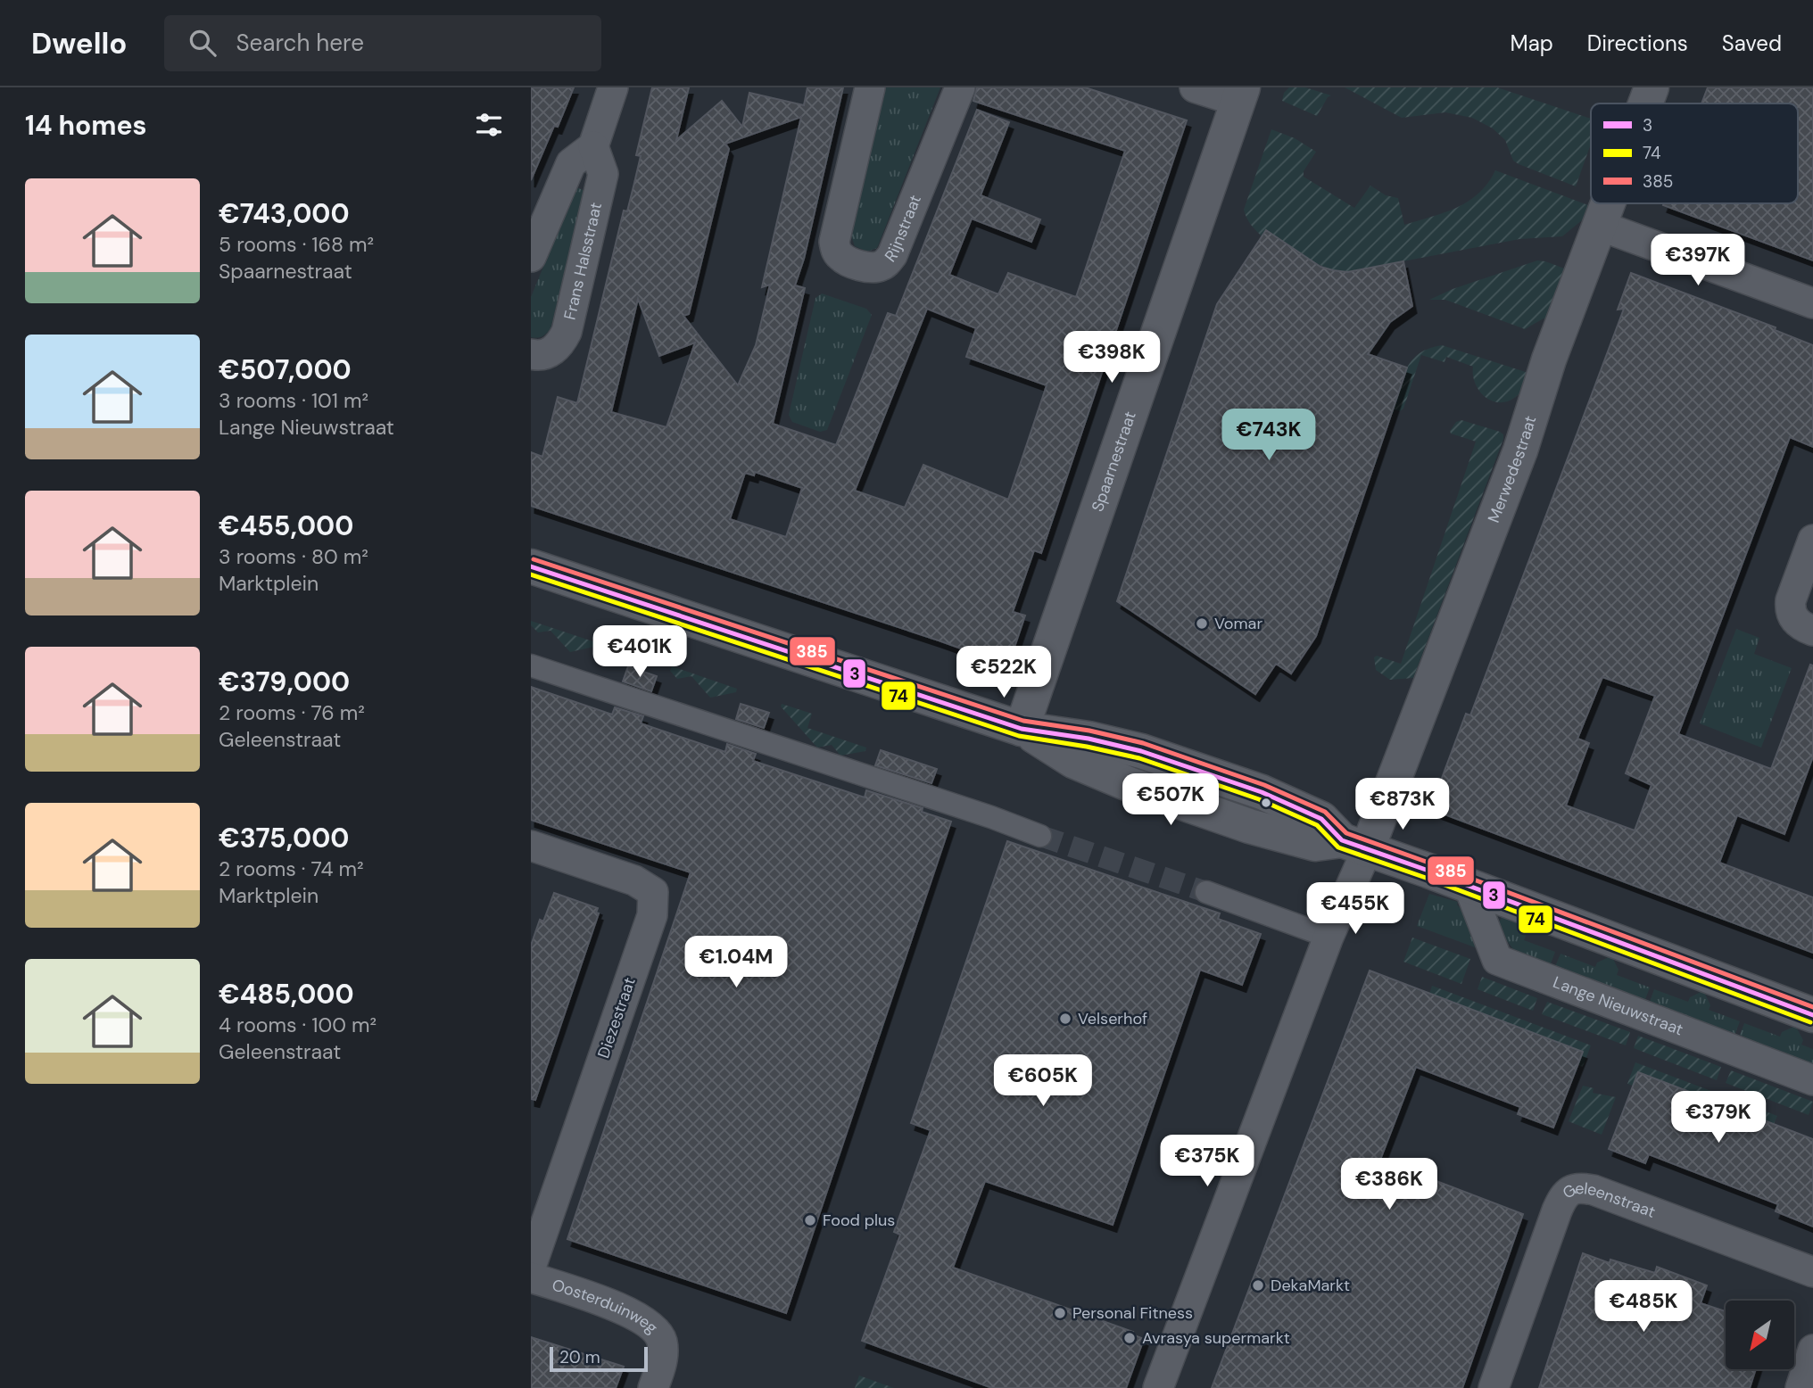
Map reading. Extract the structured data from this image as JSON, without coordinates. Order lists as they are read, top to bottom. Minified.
{"streets":{"street":["Rijnstraat","Frans Halsstraat","Spaarnestraat","Merwedestraat","Lange Nieuwstraat","Diezestraat","Geleenstraat","Oosterduinweg"]},"places":["Vomar","Velserhof","Food plus","DekaMarkt","Personal Fitness","Avrasya supermarkt"],"lines":["transit line 385","transit line 3","transit line 74"],"legend":["3","74","385"],"scale_bar":"20 m","north":"bottom left","page":{"header":"Dwello","search":"Search here","nav":["Map","Directions","Saved"],"heading":"14 homes","list":[{"name":"€743,000","note":"5 rooms · 168 m² · Spaarnestraat"},{"name":"€507,000","note":"3 rooms · 101 m² · Lange Nieuwstraat"},{"name":"€455,000","note":"3 rooms · 80 m² · Marktplein"},{"name":"€379,000","note":"2 rooms · 76 m² · Geleenstraat"},{"name":"€375,000","note":"2 rooms · 74 m² · Marktplein"},{"name":"€485,000","note":"4 rooms · 100 m² · Geleenstraat"}],"price":["€397K","€398K","€743K","€401K","€522K","€507K","€873K","€455K","€1.04M","€605K","€379K","€375K","€386K","€485K"],"scale":"20 m"}}
